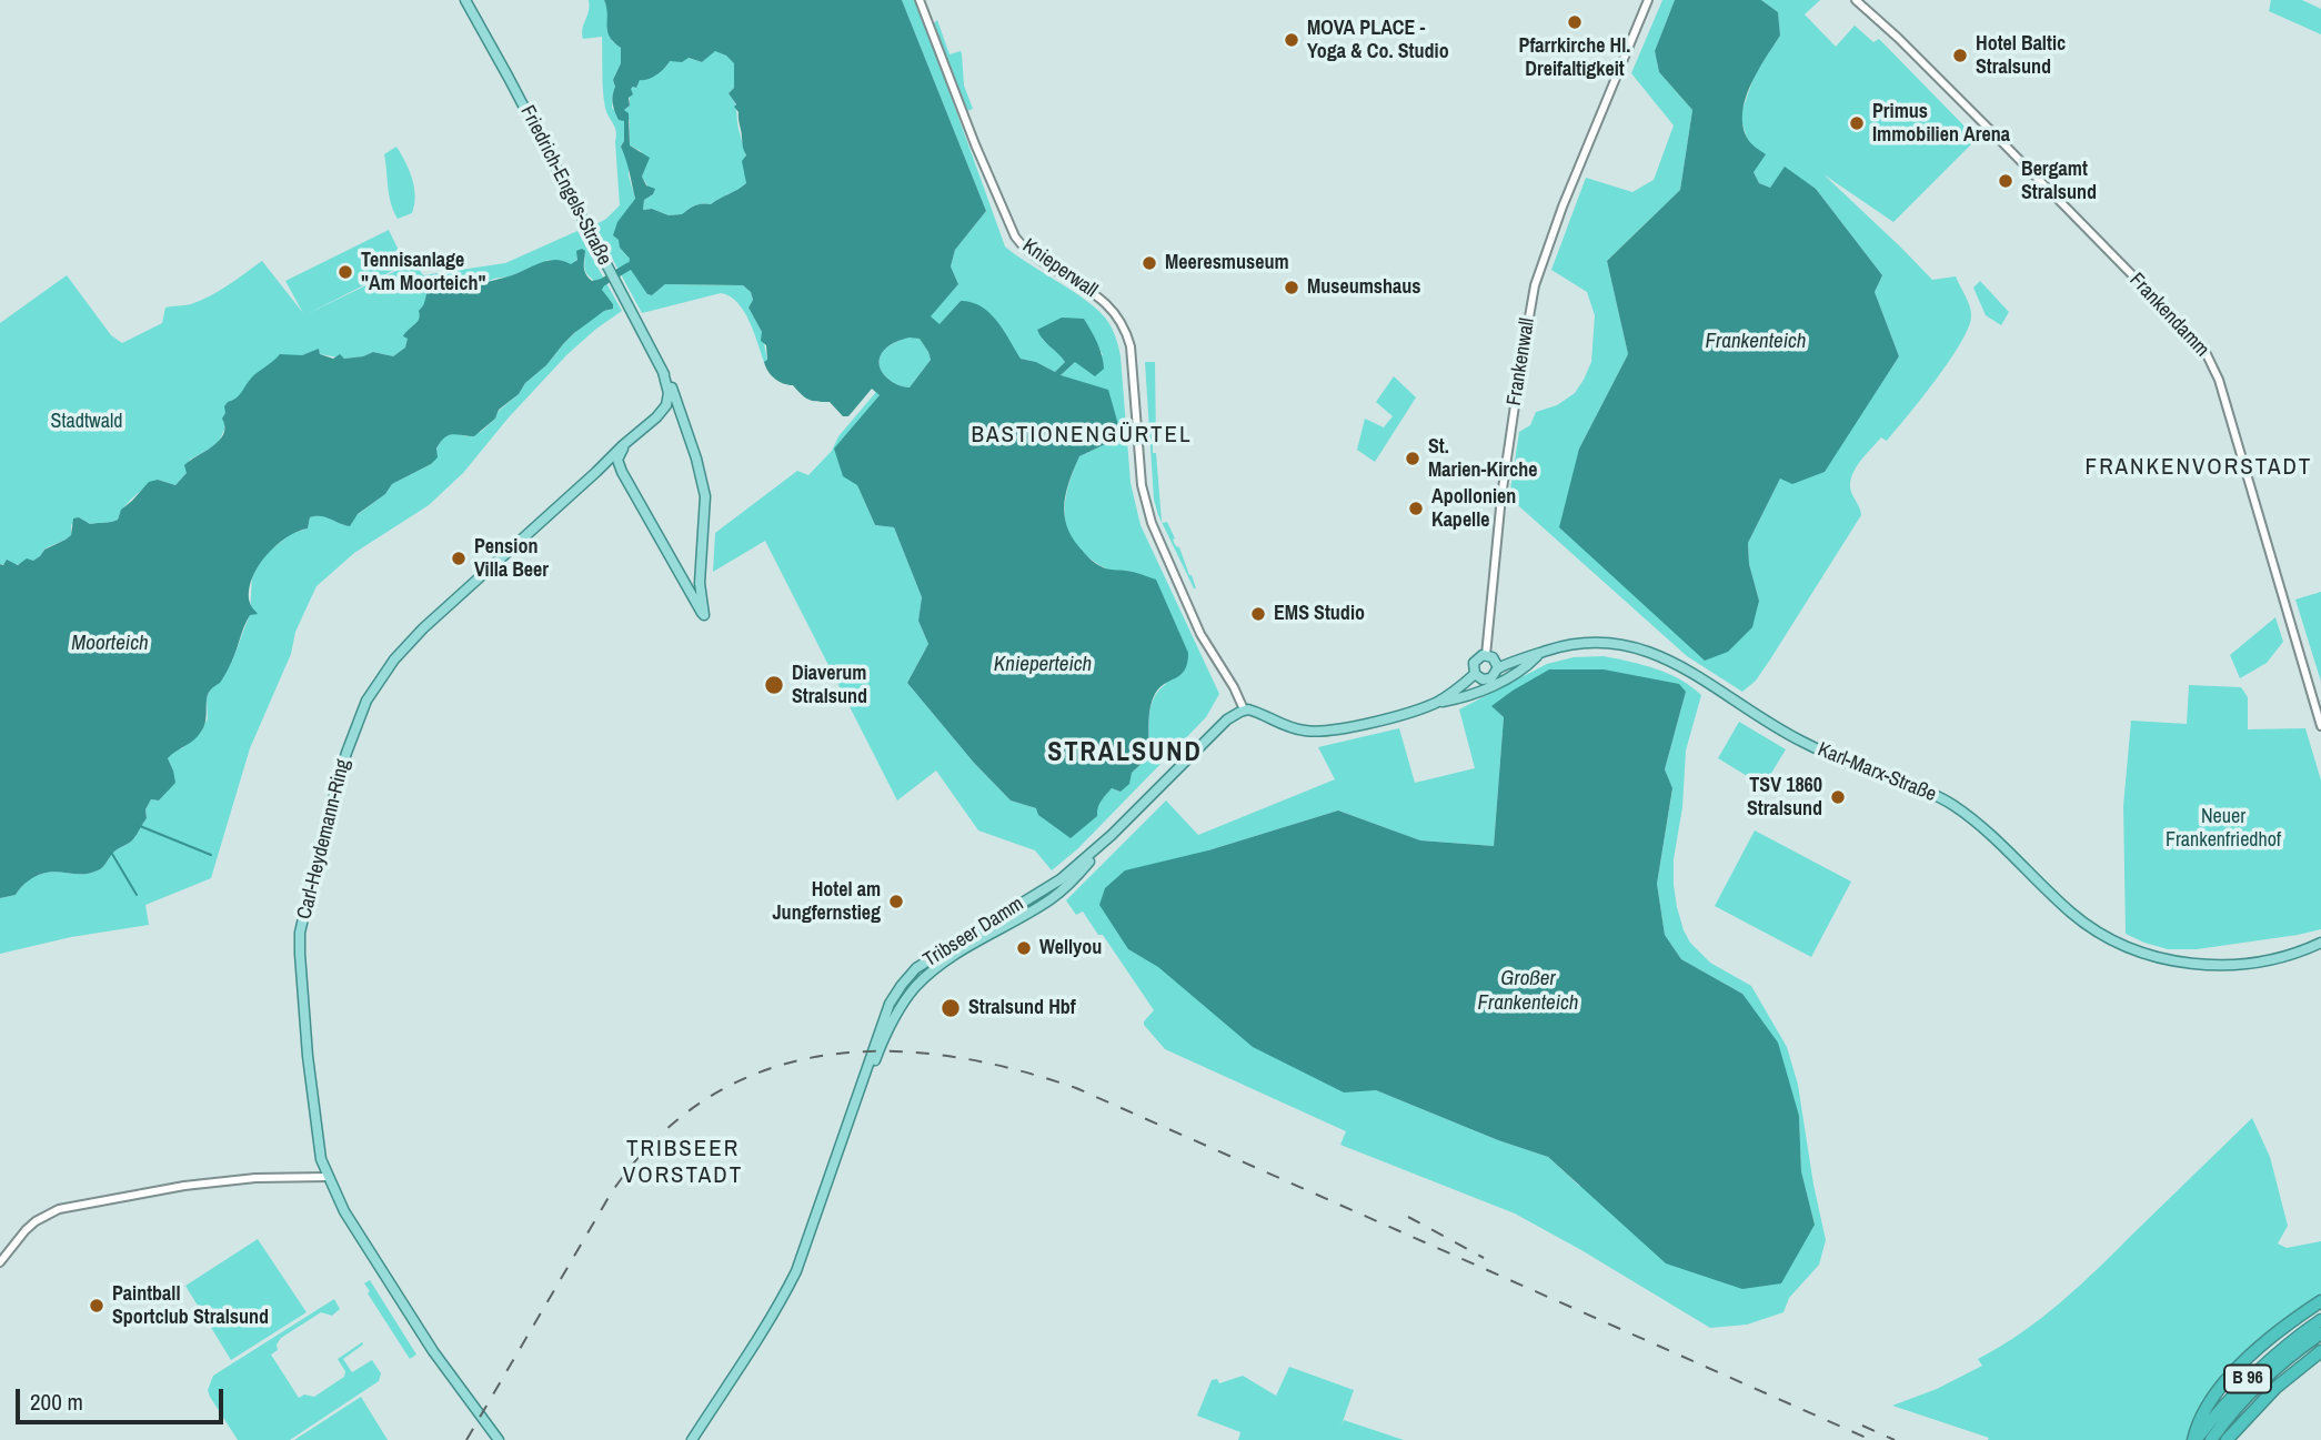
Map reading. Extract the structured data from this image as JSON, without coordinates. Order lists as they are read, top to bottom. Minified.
{"streets":{"highway":["B 96"],"main road":["Friedrich-Engels-Straße","Frankenwall","Karl-Marx-Straße","Carl-Heydemann-Ring","Tribseer Damm"],"street":["Knieperwall","Frankendamm"]},"crossings":[["Friedrich-Engels-Straße","Carl-Heydemann-Ring"],["Knieperwall","Frankenwall"],["Knieperwall","Tribseer Damm"],["Frankenwall","Karl-Marx-Straße"],["Frankenwall","Tribseer Damm"]],"districts":["BASTIONENGÜRTEL","FRANKENVORSTADT","STRALSUND","TRIBSEER VORSTADT"],"water":["Frankenteich","Moorteich","Knieperteich","Großer Frankenteich"],"parks":["Stadtwald","Neuer Frankenfriedhof"],"places":["Pfarrkirche Hl. Dreifaltigkeit","MOVA PLACE - Yoga & Co. Studio","Hotel Baltic Stralsund","Primus Immobilien Arena","Bergamt Stralsund","Meeresmuseum","Tennisanlage \"Am Moorteich\"","Museumshaus","St. Marien-Kirche","Apollonien Kapelle","Pension Villa Beer","EMS Studio","Diaverum Stralsund","TSV 1860 Stralsund","Hotel am Jungfernstieg","Wellyou","Stralsund Hbf","Paintball Sportclub Stralsund"],"scale_bar":"200 m"}
